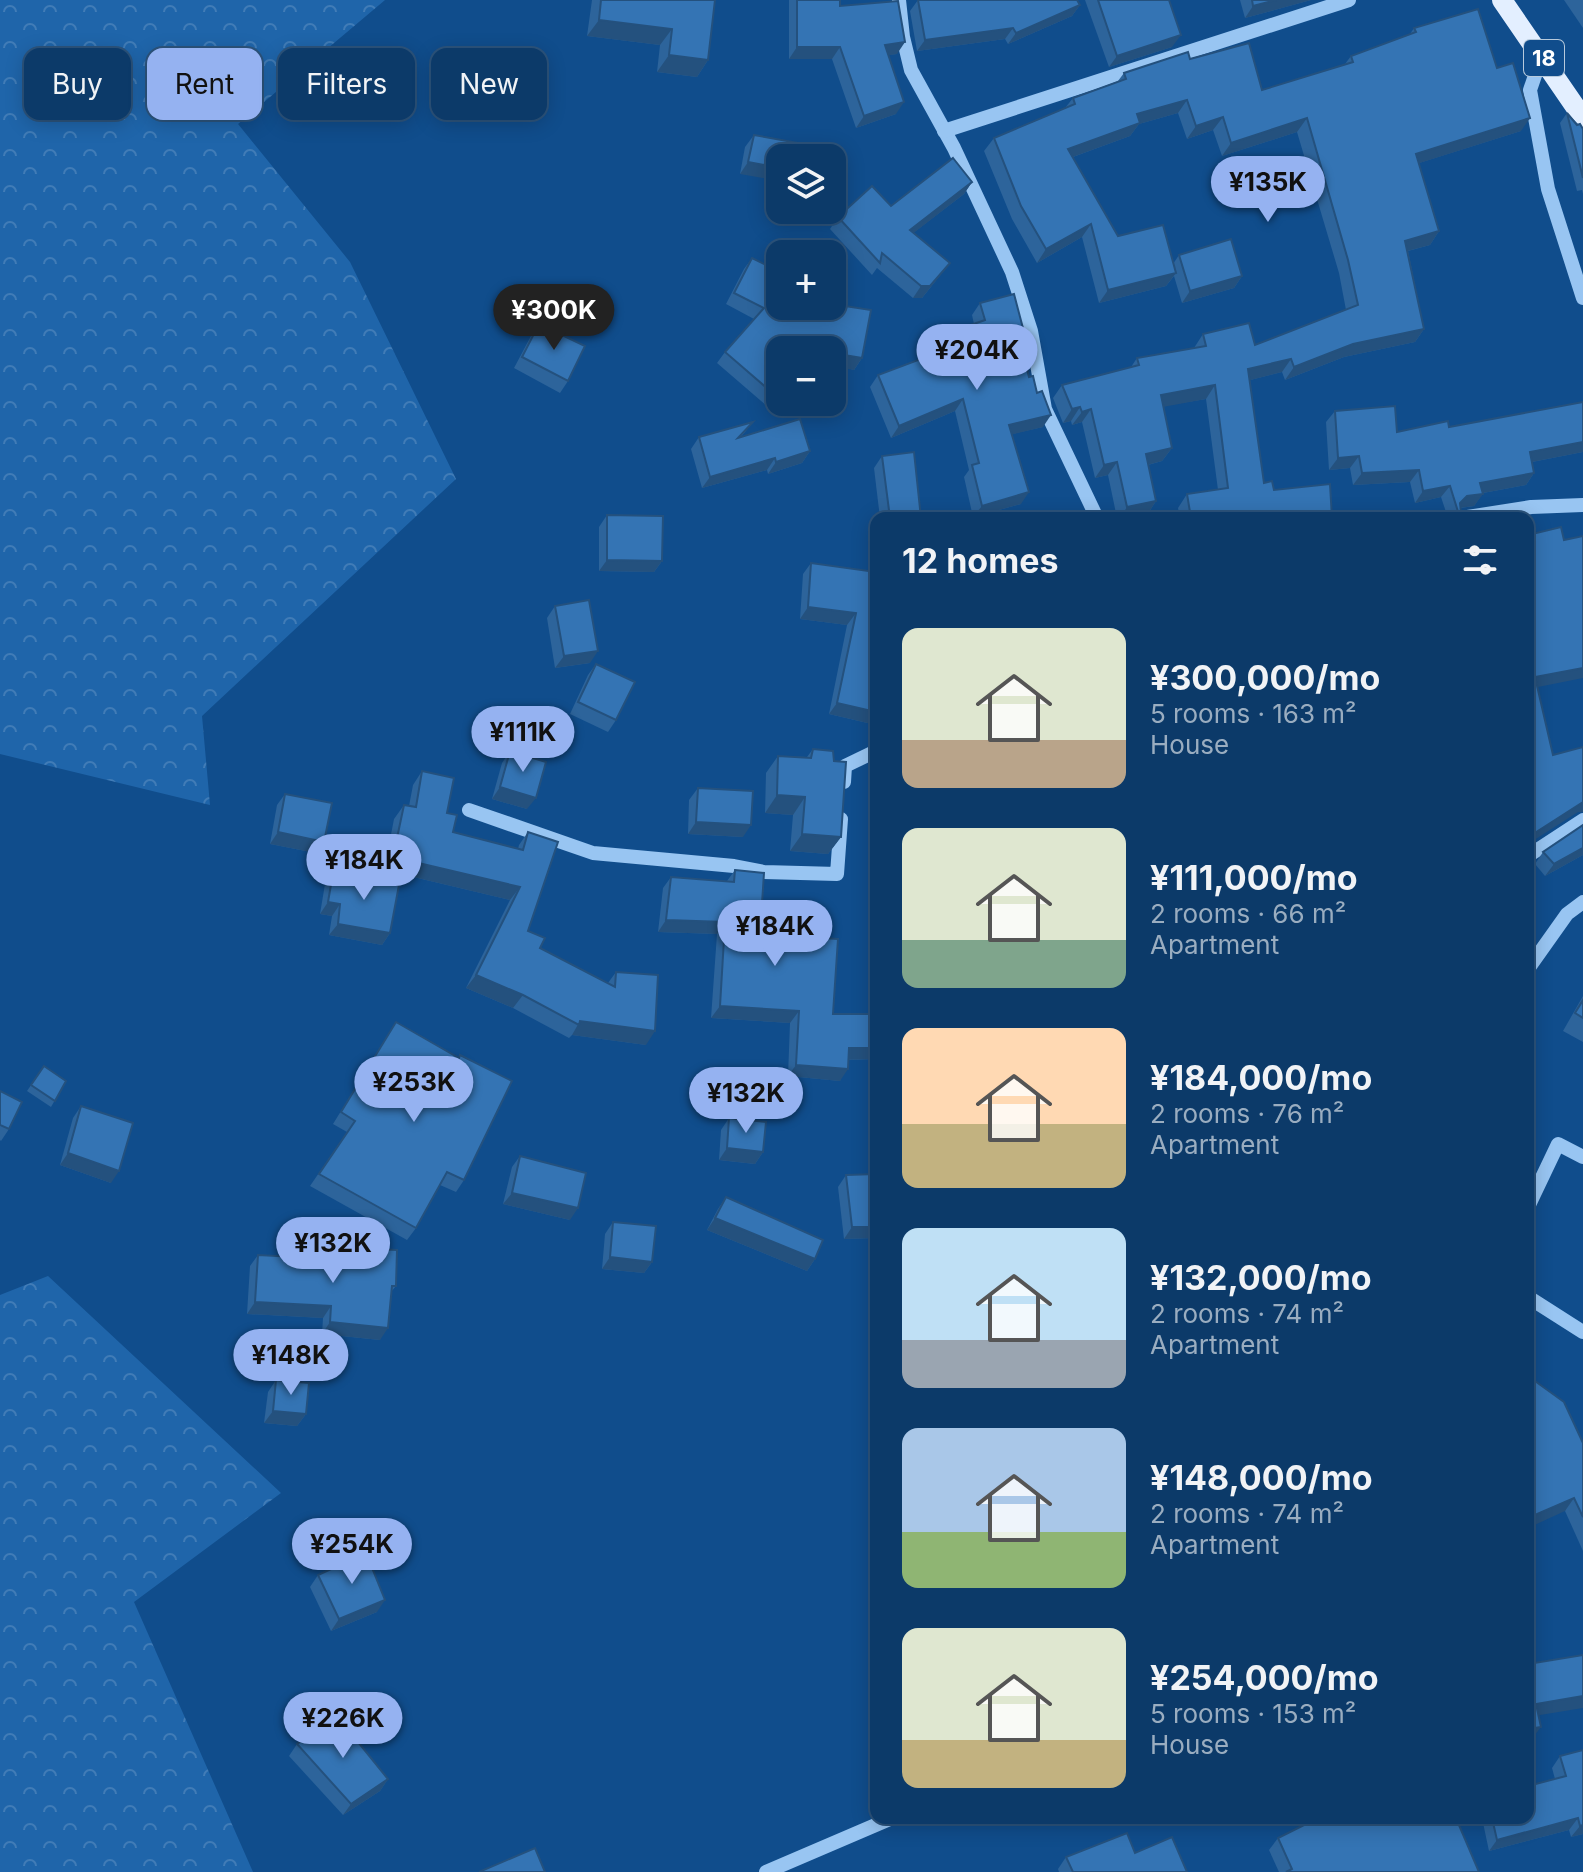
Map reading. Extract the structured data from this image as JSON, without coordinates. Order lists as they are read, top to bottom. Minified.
{"streets":{"main road":["18"]},"page":{"chip":["Buy","Rent","Filters","New"],"map_buttons":["+","−"],"price":["¥135K","¥300K","¥204K","¥111K","¥184K","¥184K","¥253K","¥132K","¥132K","¥148K","¥254K","¥226K"],"heading":"12 homes","list":[{"name":"¥300,000/mo","note":"5 rooms · 163 m² · House"},{"name":"¥111,000/mo","note":"2 rooms · 66 m² · Apartment"},{"name":"¥184,000/mo","note":"2 rooms · 76 m² · Apartment"},{"name":"¥132,000/mo","note":"2 rooms · 74 m² · Apartment"},{"name":"¥148,000/mo","note":"2 rooms · 74 m² · Apartment"},{"name":"¥254,000/mo","note":"5 rooms · 153 m² · House"}]}}
